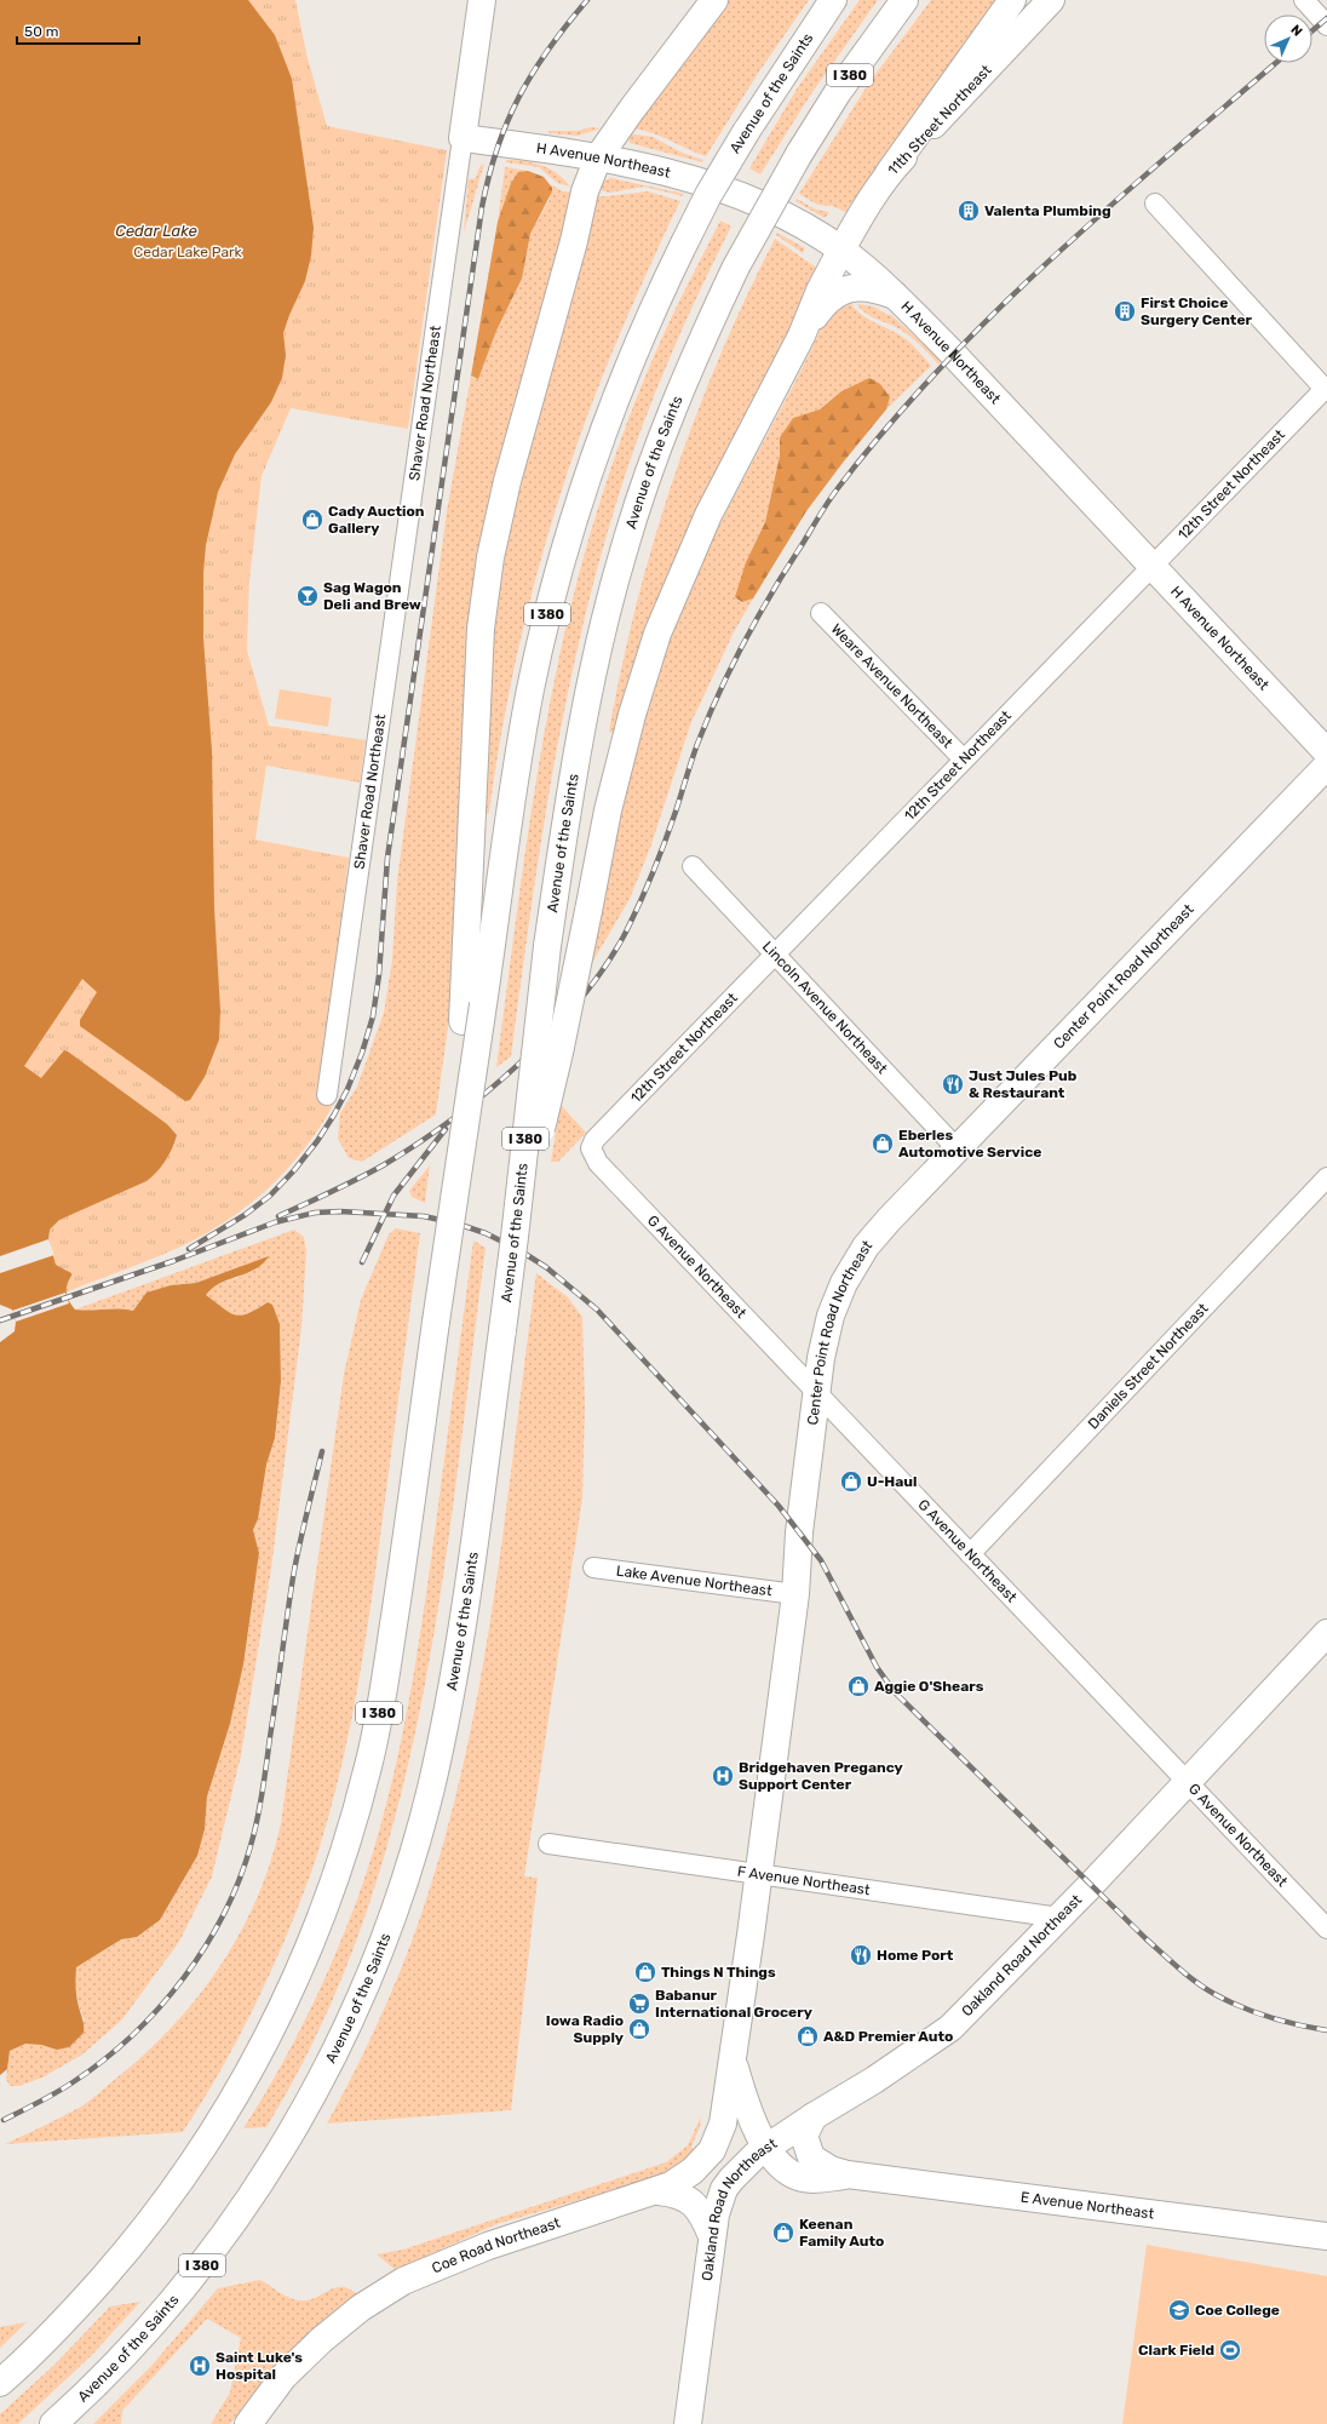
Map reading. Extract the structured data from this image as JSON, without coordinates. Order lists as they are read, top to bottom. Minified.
{"streets":{"main road":["I 380","Avenue of the Saints","11th Street Northeast","H Avenue Northeast","Shaver Road Northeast","Center Point Road Northeast","Oakland Road Northeast","E Avenue Northeast","Coe Road Northeast"],"street":["12th Street Northeast","Weare Avenue Northeast","Lincoln Avenue Northeast","G Avenue Northeast","Daniels Street Northeast","Lake Avenue Northeast","F Avenue Northeast"]},"crossings":[["11th Street Northeast","H Avenue Northeast"],["H Avenue Northeast","Shaver Road Northeast"],["H Avenue Northeast","12th Street Northeast"],["12th Street Northeast","Weare Avenue Northeast"],["12th Street Northeast","Lincoln Avenue Northeast"],["12th Street Northeast","G Avenue Northeast"],["Center Point Road Northeast","Lincoln Avenue Northeast"],["Center Point Road Northeast","G Avenue Northeast"],["Center Point Road Northeast","Lake Avenue Northeast"],["Center Point Road Northeast","F Avenue Northeast"],["Center Point Road Northeast","Coe Road Northeast"],["G Avenue Northeast","Daniels Street Northeast"],["G Avenue Northeast","Oakland Road Northeast"],["F Avenue Northeast","Oakland Road Northeast"]],"water":["Cedar Lake"],"parks":["Cedar Lake Park"],"places":{"building":["Valenta Plumbing","First Choice Surgery Center"],"shop":["Cady Auction Gallery","Eberles Automotive Service","U-Haul","Aggie O'Shears","Things N Things","Iowa Radio Supply","A&D Premier Auto","Keenan Family Auto"],"bar":["Sag Wagon Deli and Brew"],"restaurant":["Just Jules Pub & Restaurant","Home Port"],"hospital":["Bridgehaven Pregancy Support Center","Saint Luke's Hospital"],"supermarket":["Babanur International Grocery"],"school or university":["Coe College"],"sports":["Clark Field"]},"scale_bar":"50 m","north":"top right"}
